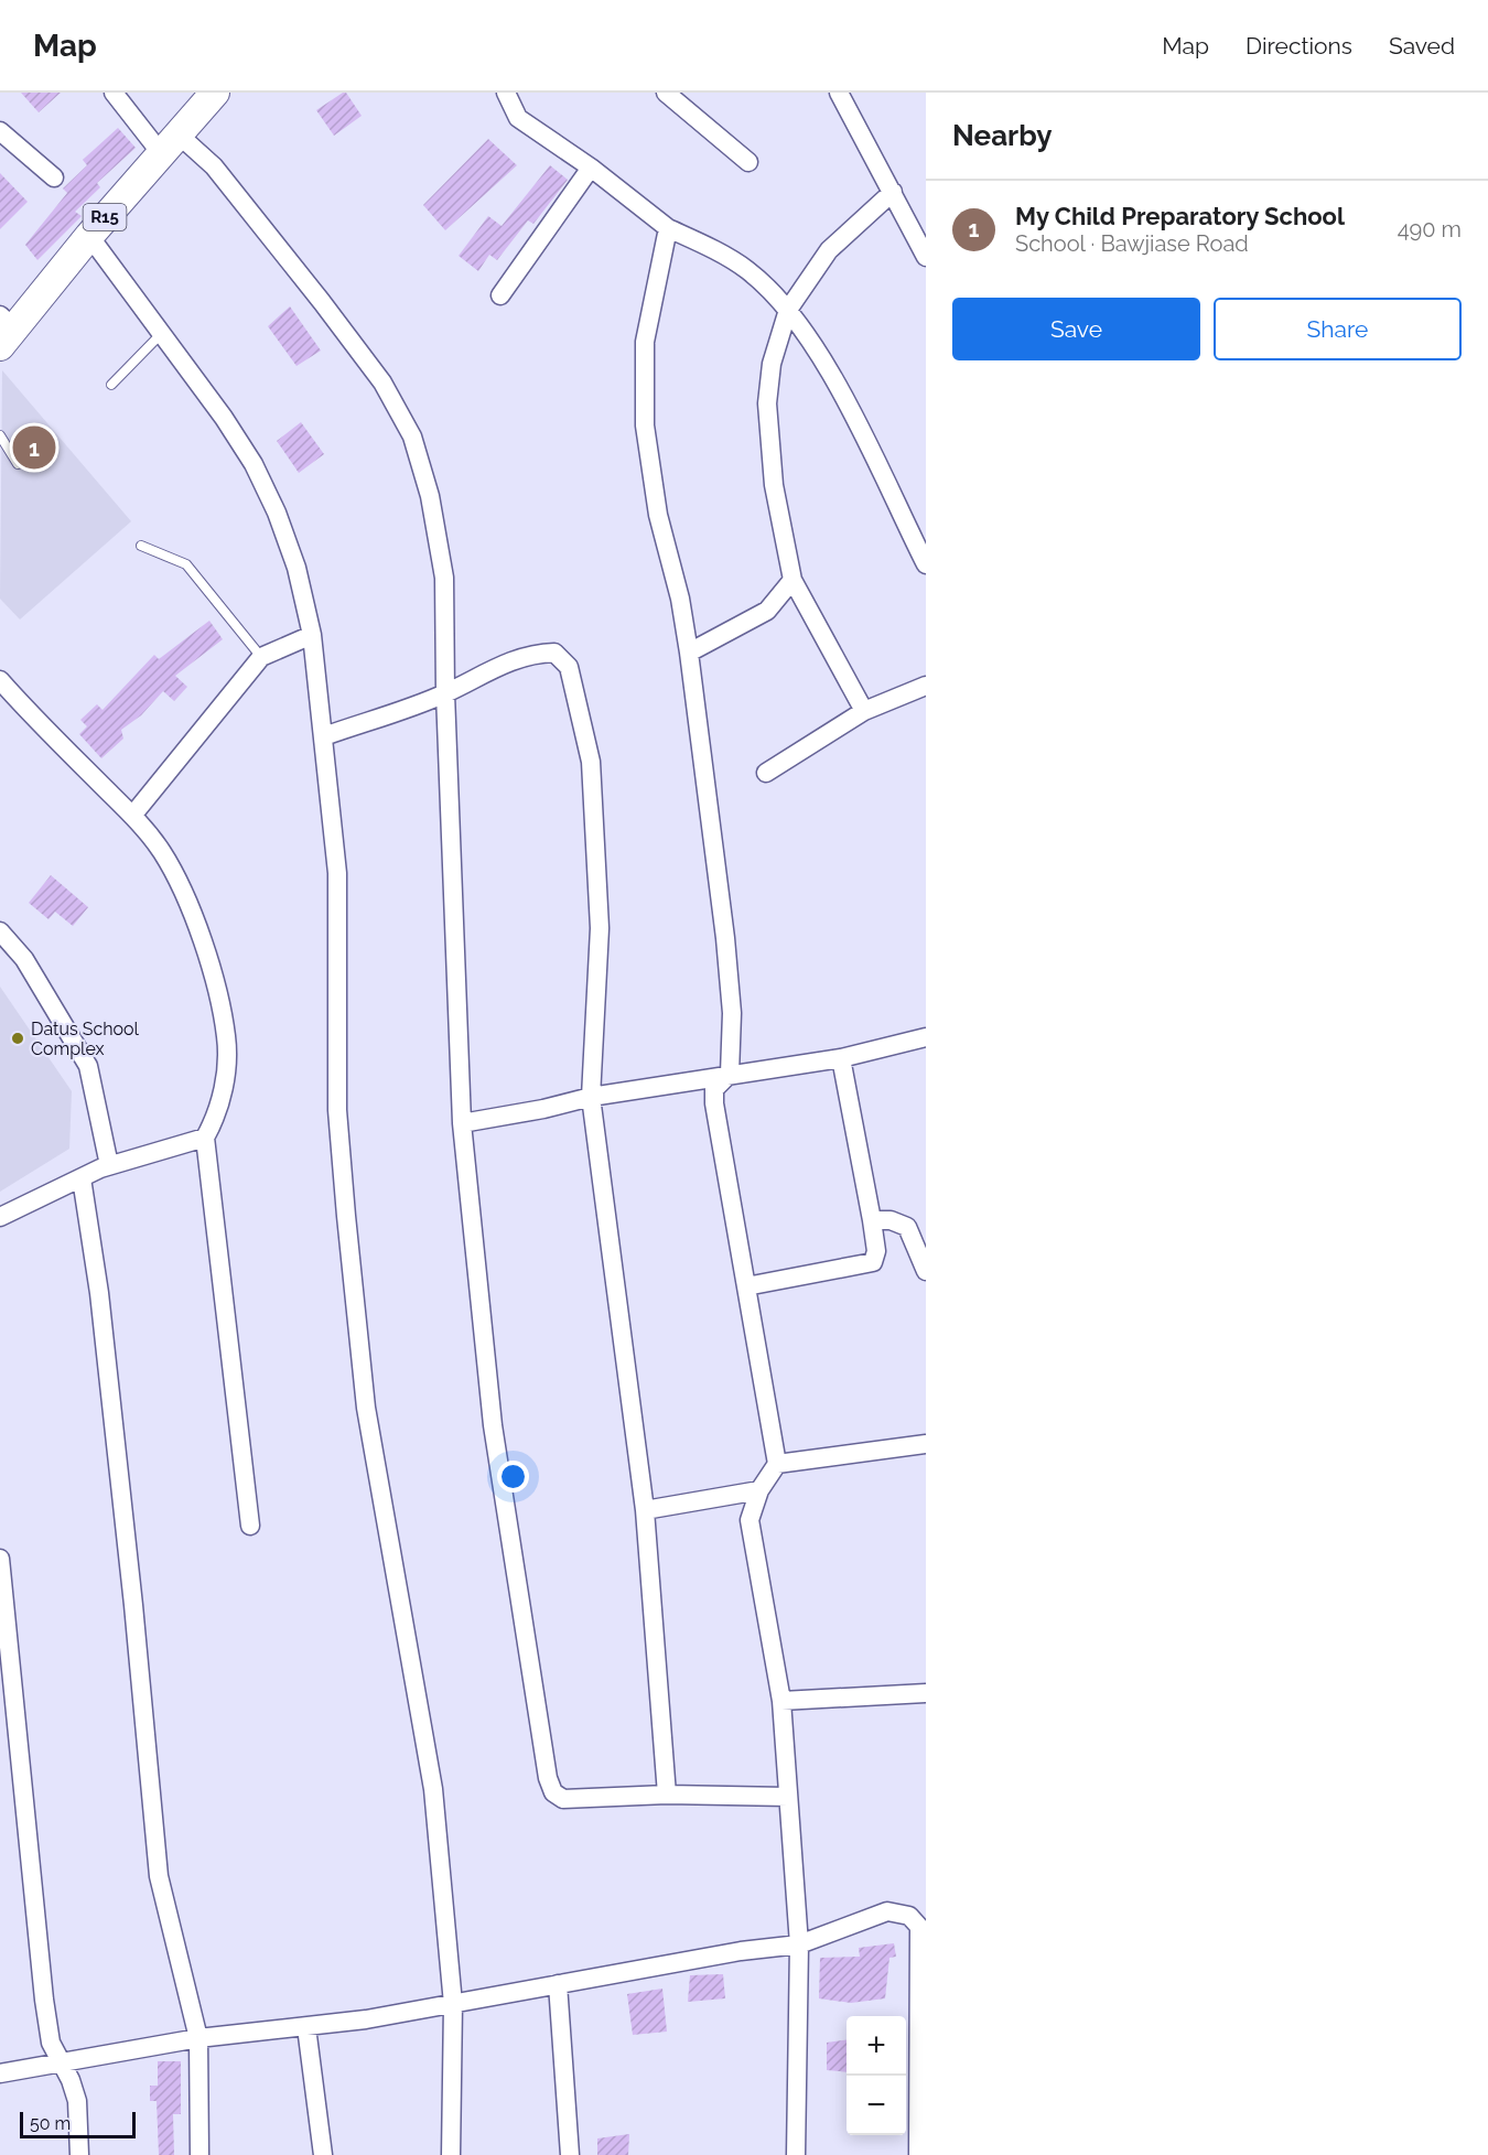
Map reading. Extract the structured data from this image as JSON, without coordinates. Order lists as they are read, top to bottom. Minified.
{"streets":{"main road":["R15"]},"places":["Datus School Complex"],"scale_bar":"50 m","page":{"header":"Map","nav":["Map","Directions","Saved"],"heading":"Nearby","list":[{"mark":"1","name":"My Child Preparatory School","note":"School · Bawjiase Road","value":"490 m"}],"buttons":["Save","Share"],"pins":"1","map_buttons":["+","−"],"scale":"50 m"}}
